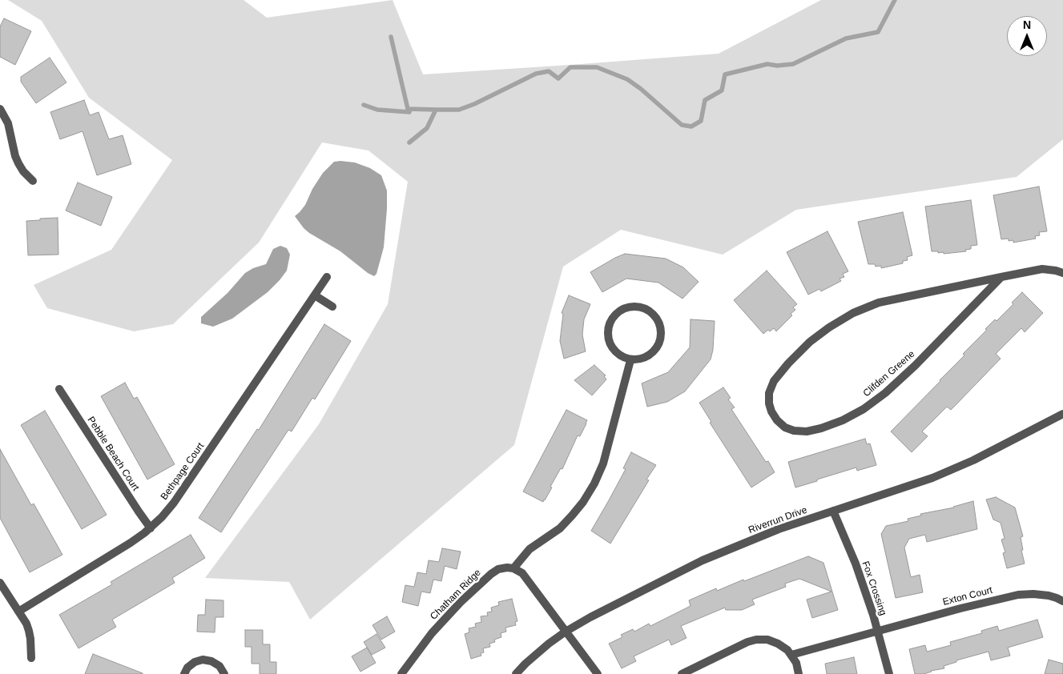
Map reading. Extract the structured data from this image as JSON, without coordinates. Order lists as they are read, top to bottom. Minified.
{"streets":{"street":["Clifden Greene","Pebble Beach Court","Bethpage Court","Riverrun Drive","Fox Crossing","Chatham Ridge","Exton Court"]},"crossings":[["Pebble Beach Court","Bethpage Court"],["Riverrun Drive","Fox Crossing"],["Fox Crossing","Exton Court"]],"north":"top"}
